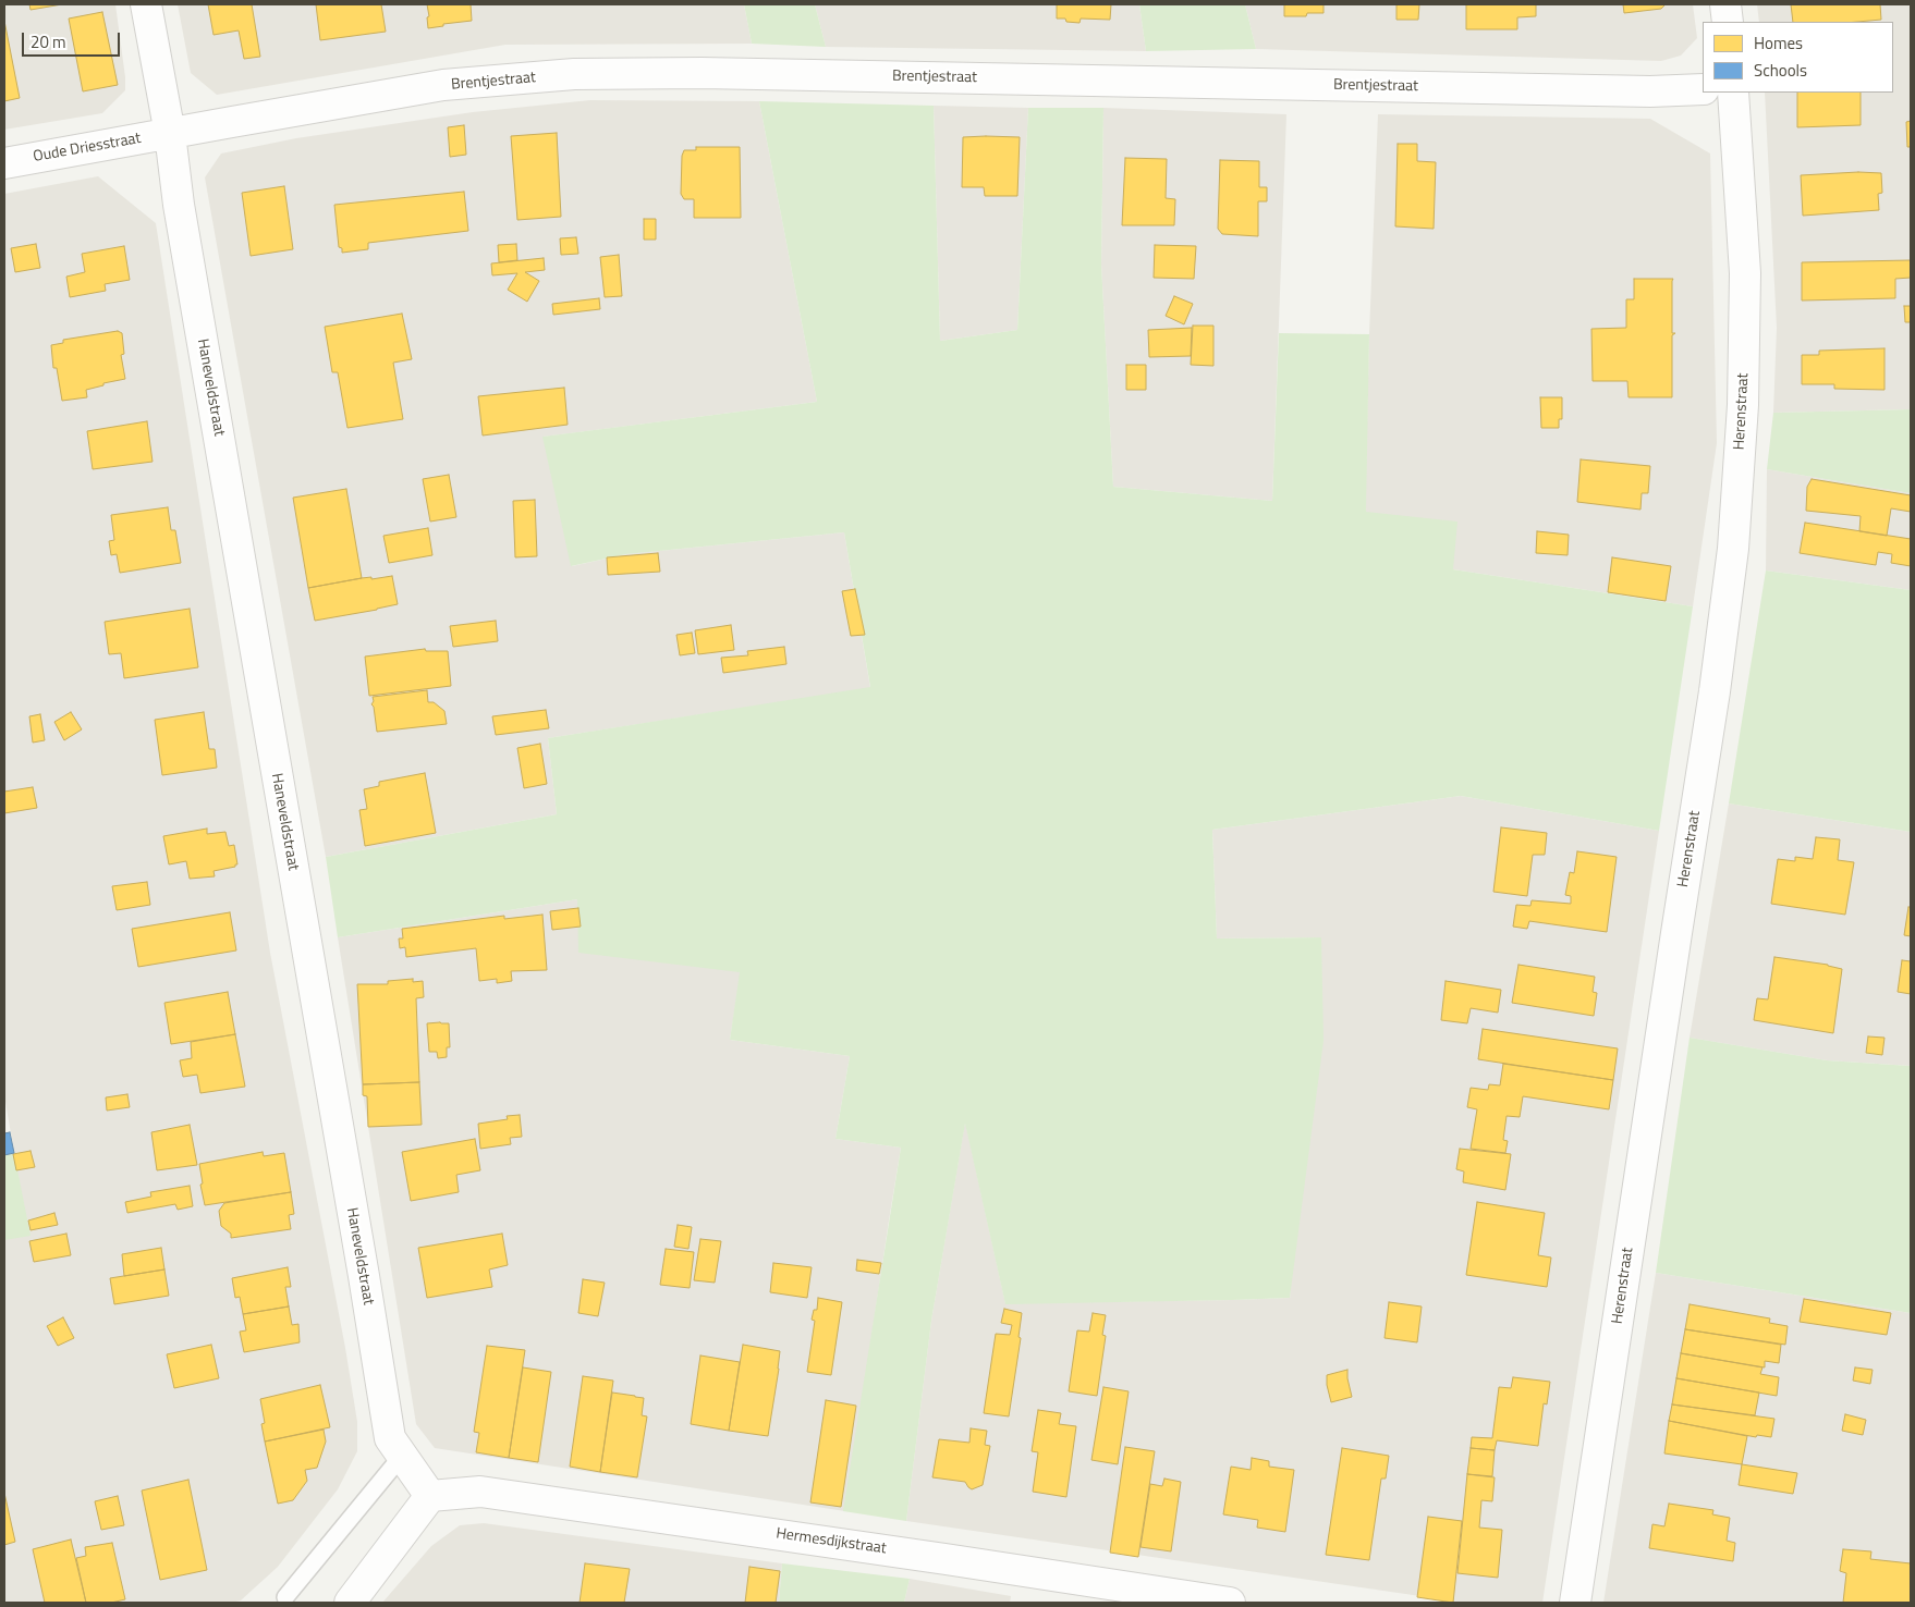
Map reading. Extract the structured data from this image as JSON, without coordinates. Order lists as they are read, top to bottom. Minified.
{"streets":{"street":["Brentjestraat","Oude Driesstraat","Haneveldstraat","Herenstraat","Hermesdijkstraat"]},"crossings":[["Brentjestraat","Oude Driesstraat"],["Brentjestraat","Haneveldstraat"],["Oude Driesstraat","Haneveldstraat"],["Haneveldstraat","Hermesdijkstraat"]],"legend":["Homes","Schools"],"scale_bar":"20 m"}
